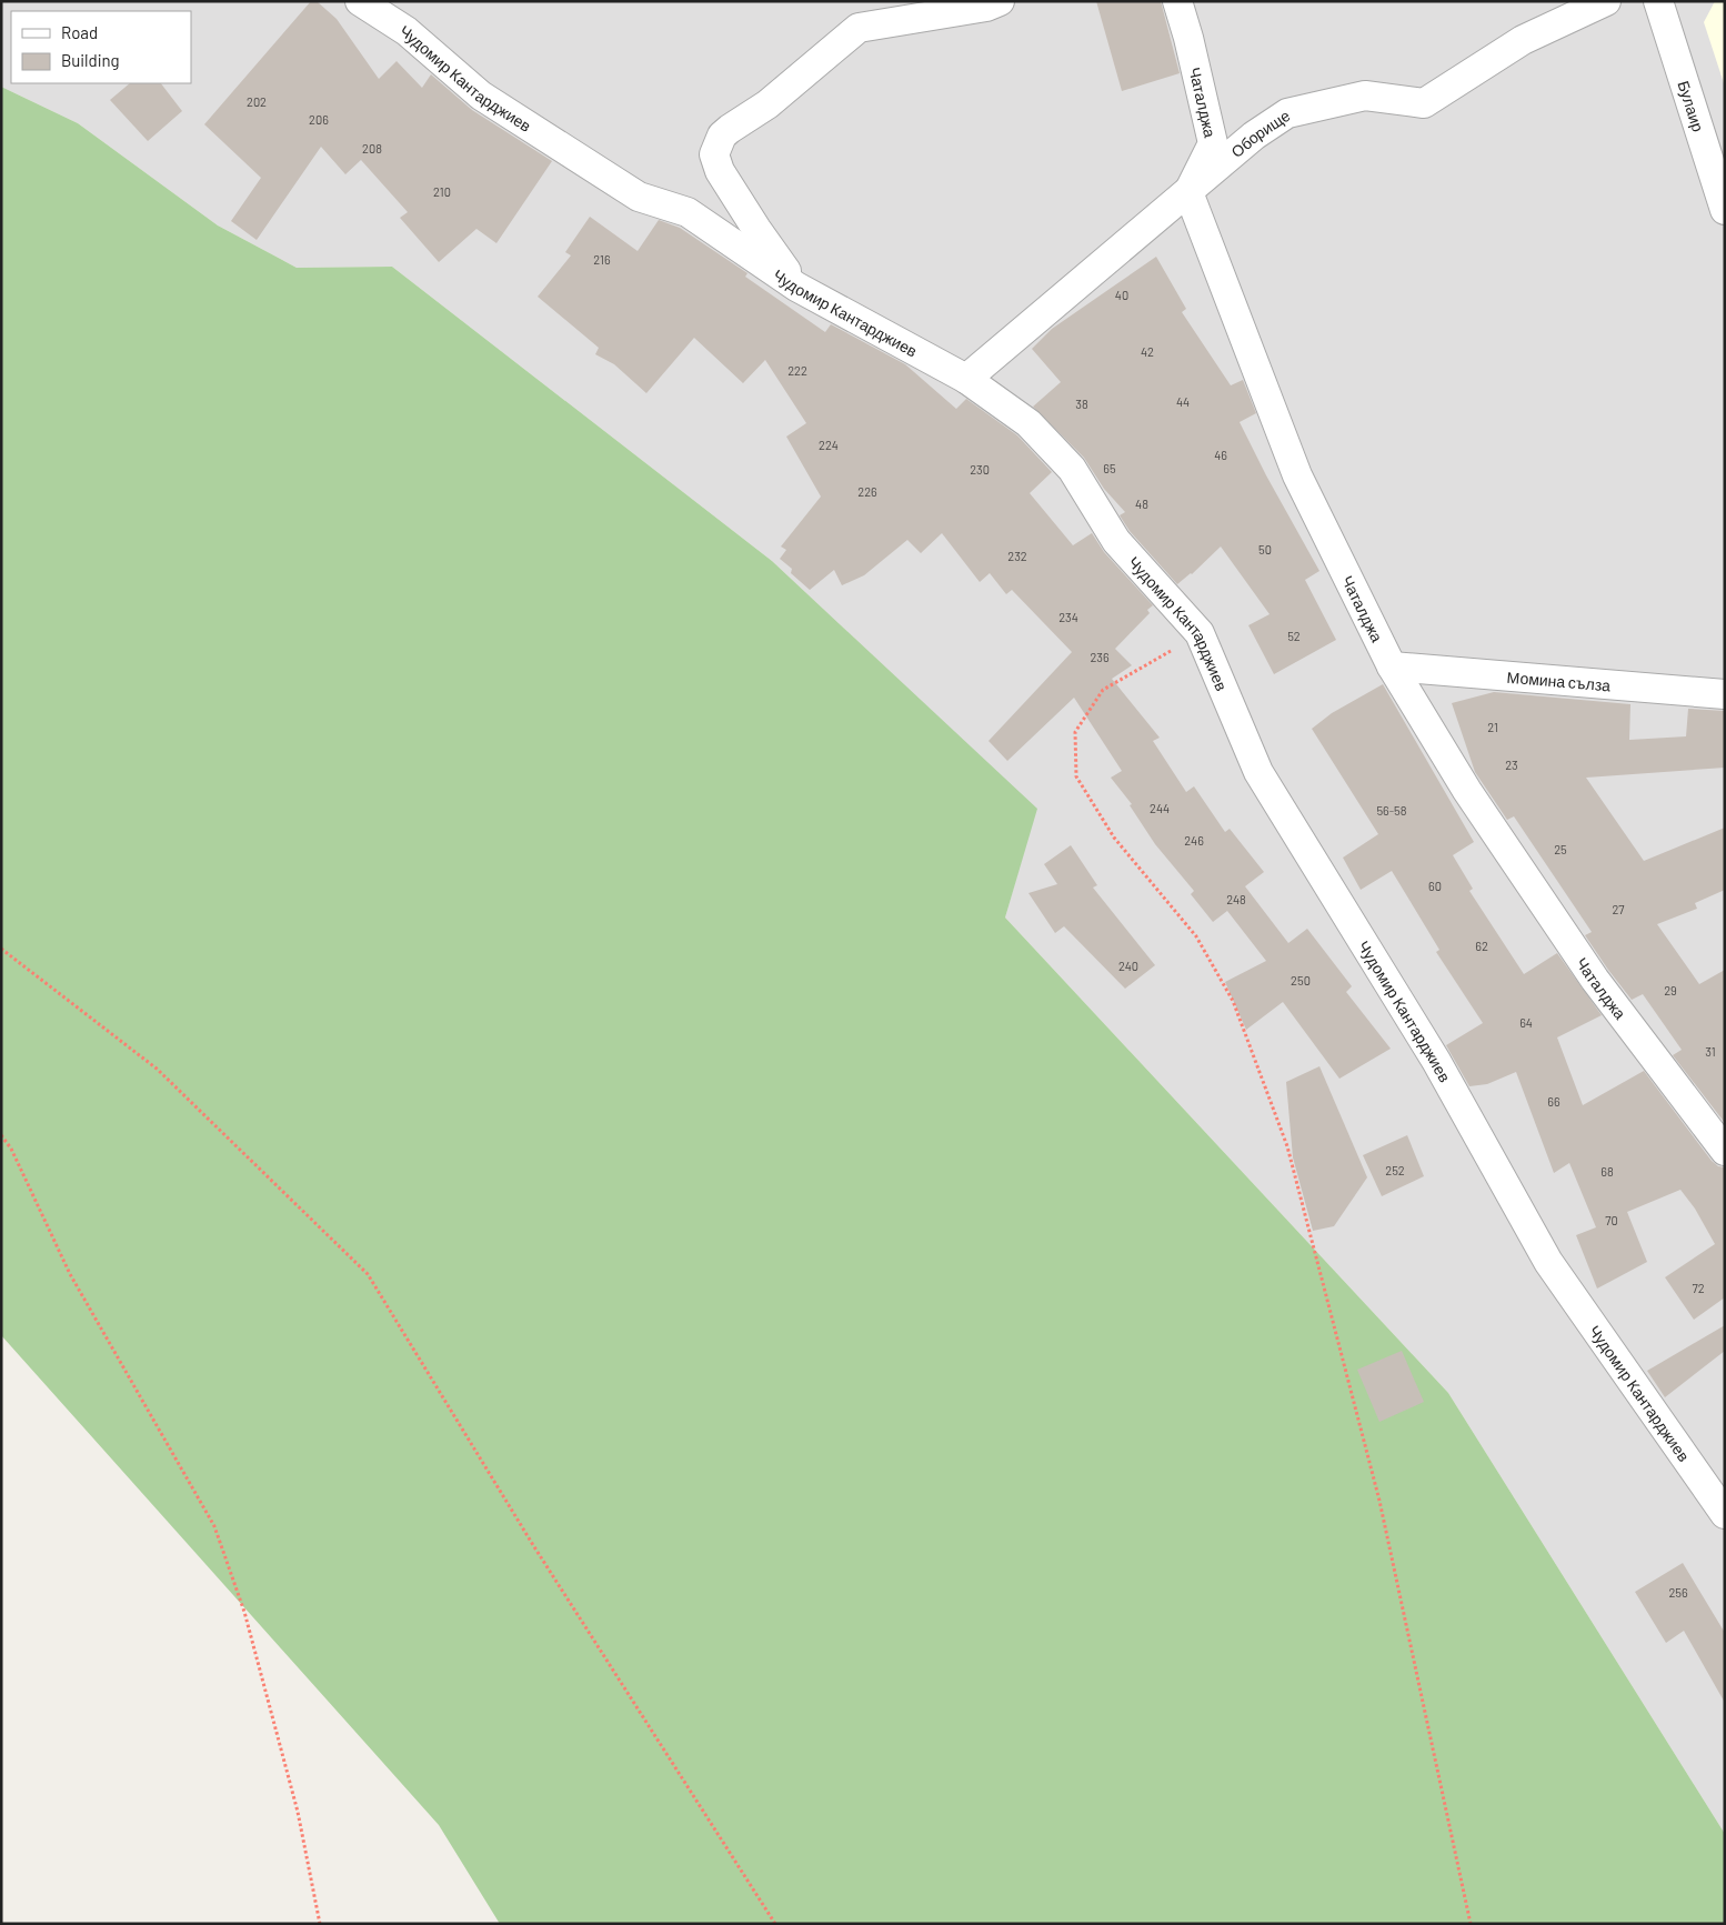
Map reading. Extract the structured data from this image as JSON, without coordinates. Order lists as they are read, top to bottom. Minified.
{"streets":{"street":["Чудомир Кантарджиев","Чаталджа","Булаир","Оборище","Момина сълза"]},"crossings":[["Чудомир Кантарджиев","Оборище"],["Чаталджа","Оборище"],["Чаталджа","Момина сълза"]],"house_numbers":["202","206","208","210","216","40","42","222","44","38","224","46","65","230","226","48","50","232","234","52","236","21","23","244","56-58","246","25","60","248","27","62","240","250","29","64","31","66","252","68","70","72","256"],"legend":["Road","Building"]}
